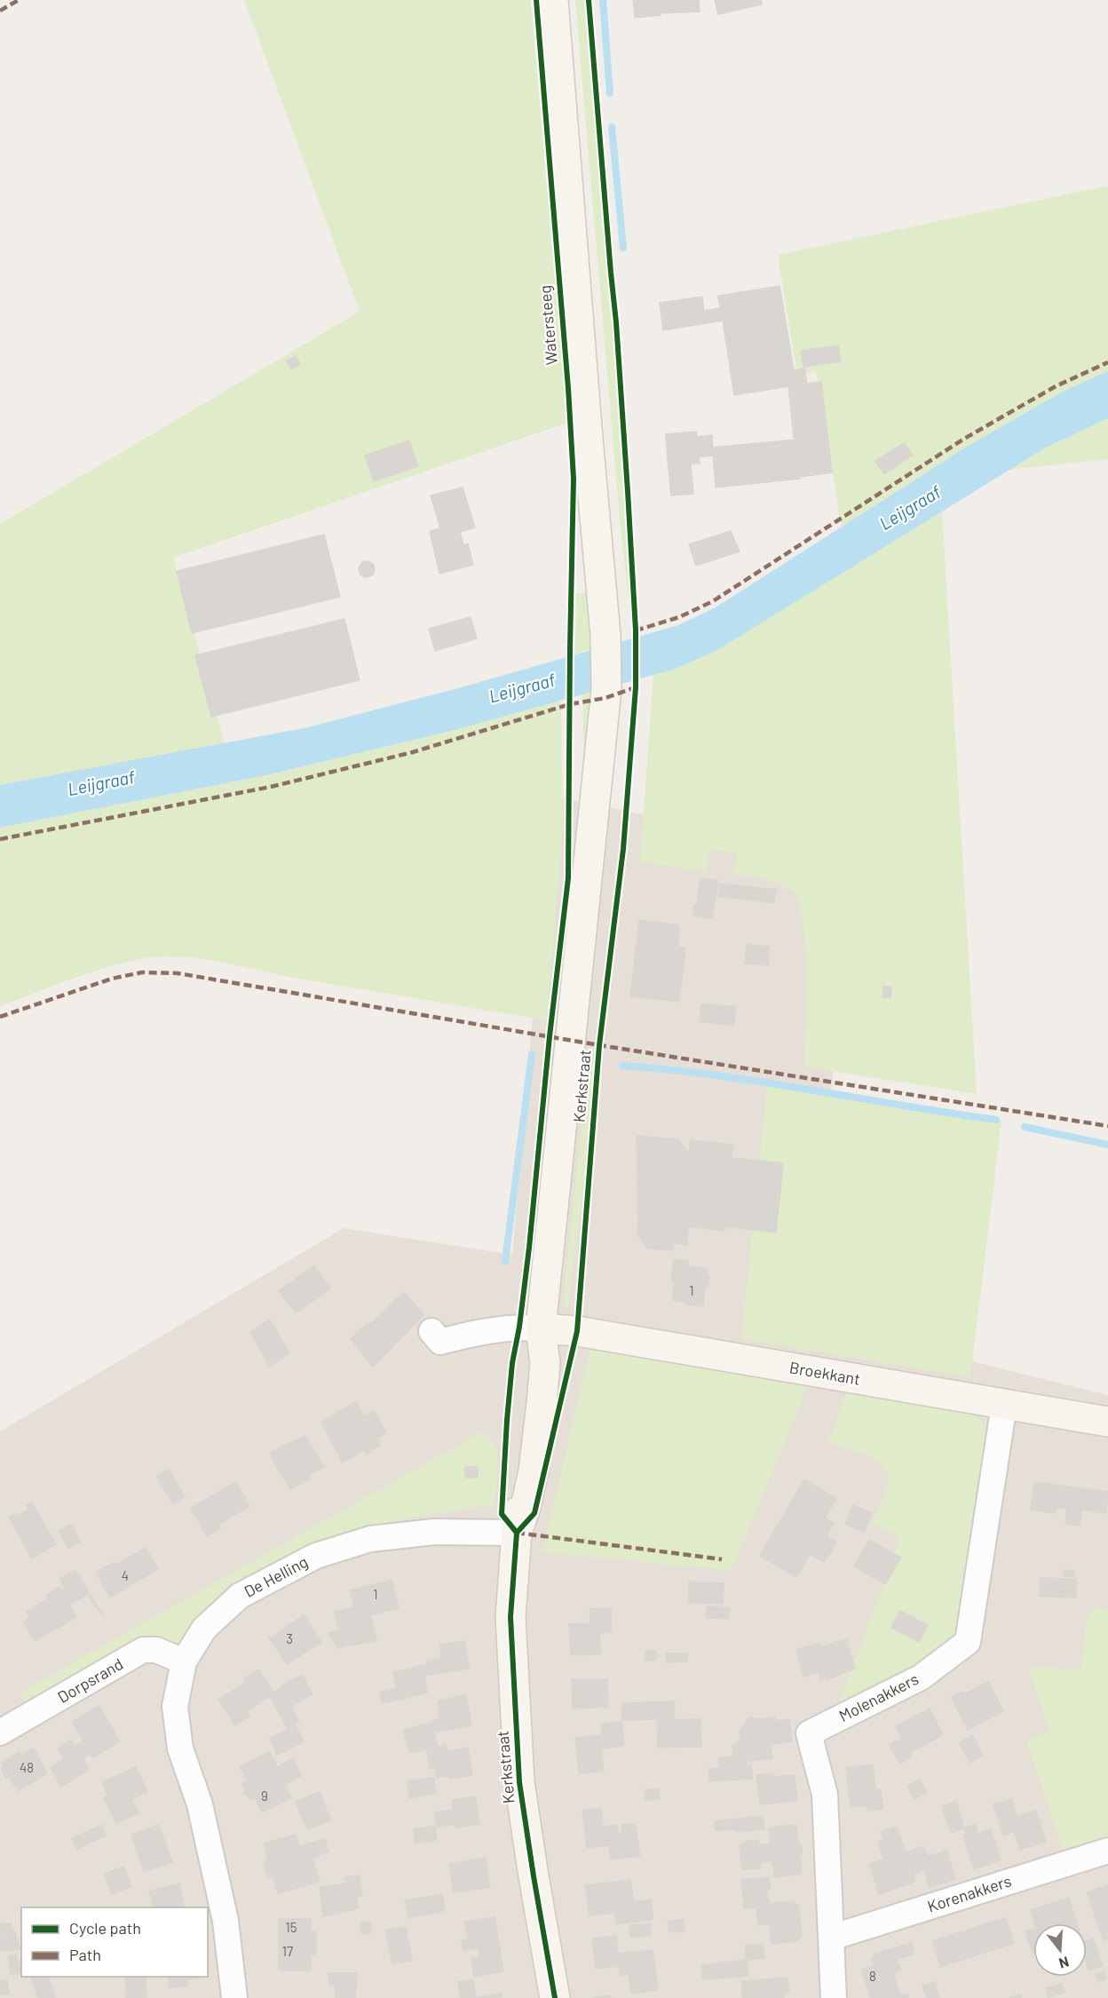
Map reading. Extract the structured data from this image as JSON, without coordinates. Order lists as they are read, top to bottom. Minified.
{"streets":{"street":["Watersteeg","Kerkstraat","Broekkant","De Helling","Dorpsrand","Molenakkers","Korenakkers"]},"crossings":[["Watersteeg","Kerkstraat"],["Kerkstraat","Broekkant"],["Kerkstraat","De Helling"],["Broekkant","Molenakkers"],["De Helling","Dorpsrand"],["Molenakkers","Korenakkers"]],"water":["Leijgraaf"],"house_numbers":["1","4","1","3","48","9","15","17","8"],"legend":["Cycle path","Path"],"north":"bottom"}
